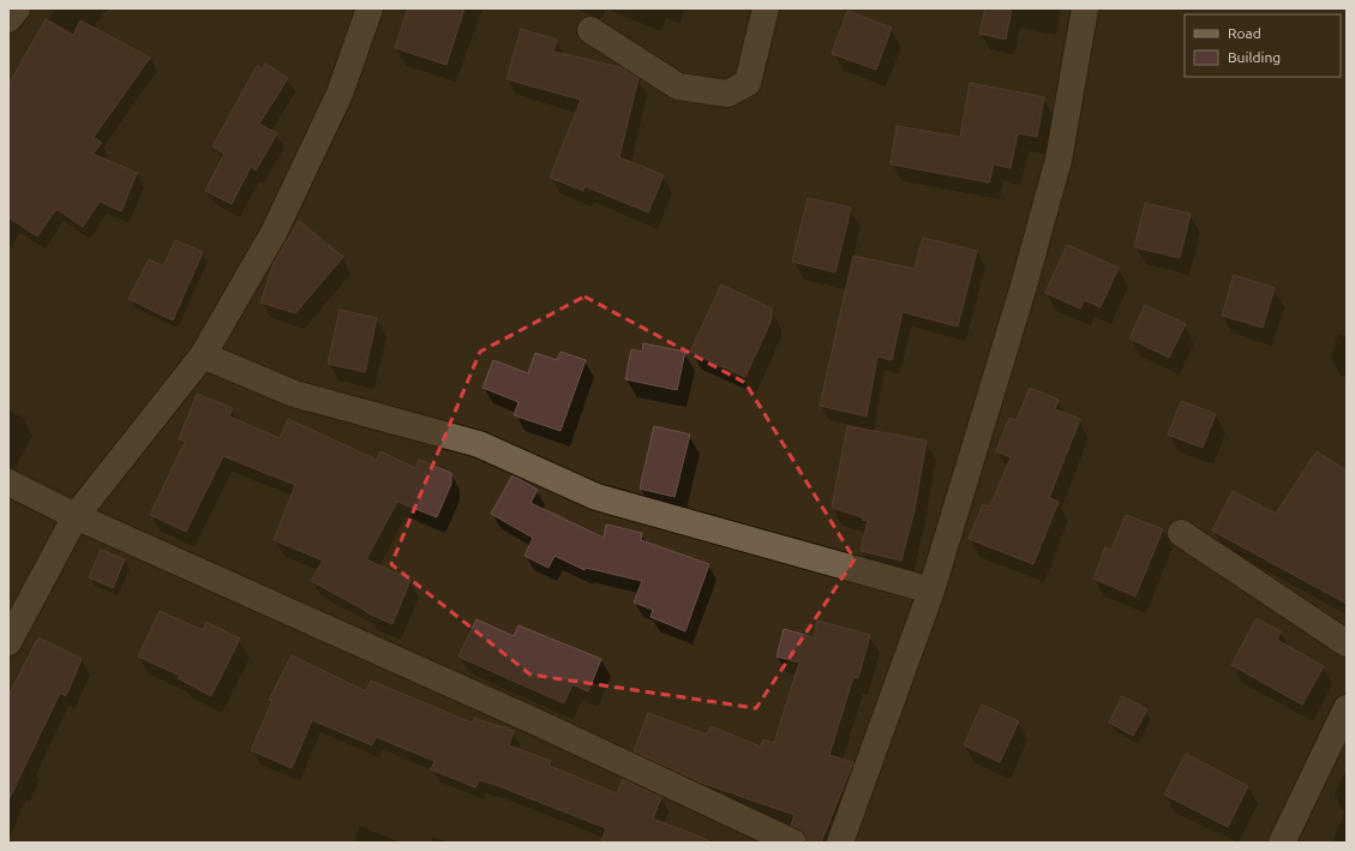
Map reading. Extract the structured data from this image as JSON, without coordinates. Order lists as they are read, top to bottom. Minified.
{"legend":["Road","Building"]}
